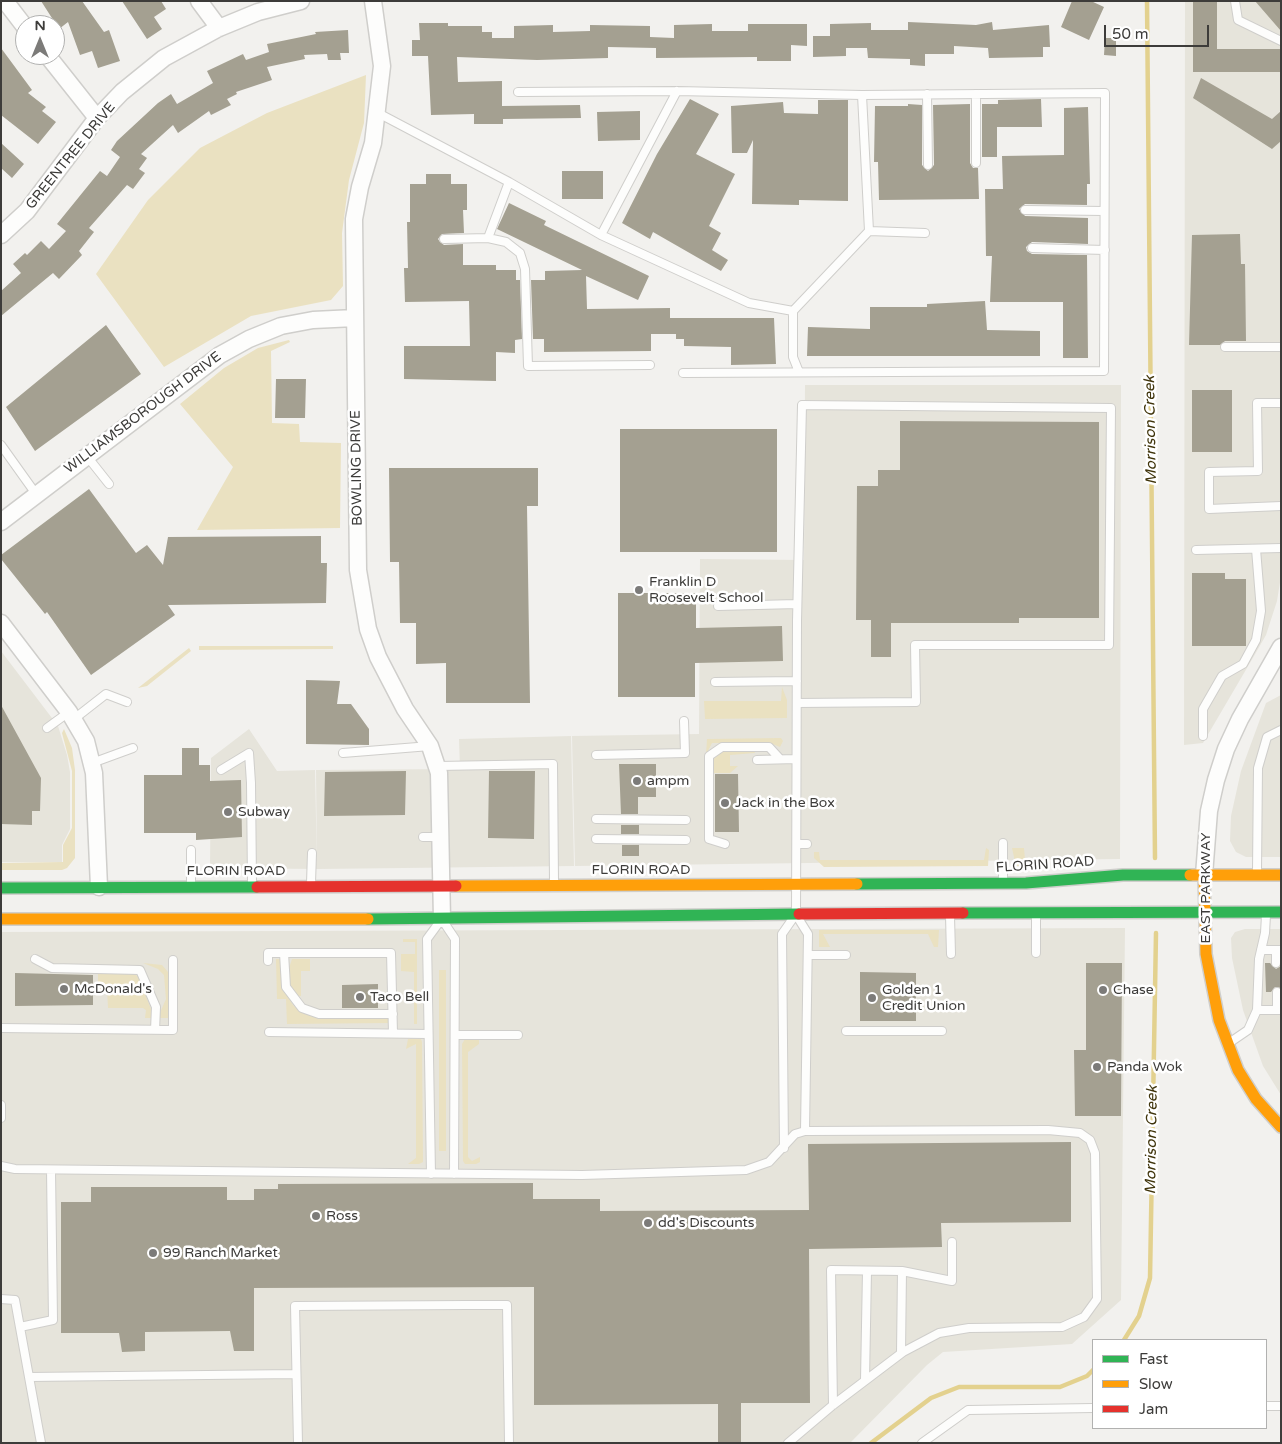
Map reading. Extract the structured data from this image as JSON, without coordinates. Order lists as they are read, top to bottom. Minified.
{"streets":{"main road":["FLORIN ROAD","EAST PARKWAY"],"street":["GREENTREE DRIVE","WILLIAMSBOROUGH DRIVE","BOWLING DRIVE"]},"crossings":[["WILLIAMSBOROUGH DRIVE","BOWLING DRIVE"],["BOWLING DRIVE","FLORIN ROAD"],["FLORIN ROAD","EAST PARKWAY"]],"water":["Morrison Creek"],"places":["Franklin D Roosevelt School","ampm","Jack in the Box","Subway","McDonald's","Chase","Taco Bell","Golden 1 Credit Union","Panda Wok","Ross","dd's Discounts","99 Ranch Market"],"legend":["Fast","Slow","Jam"],"scale_bar":"50 m","north":"top"}
